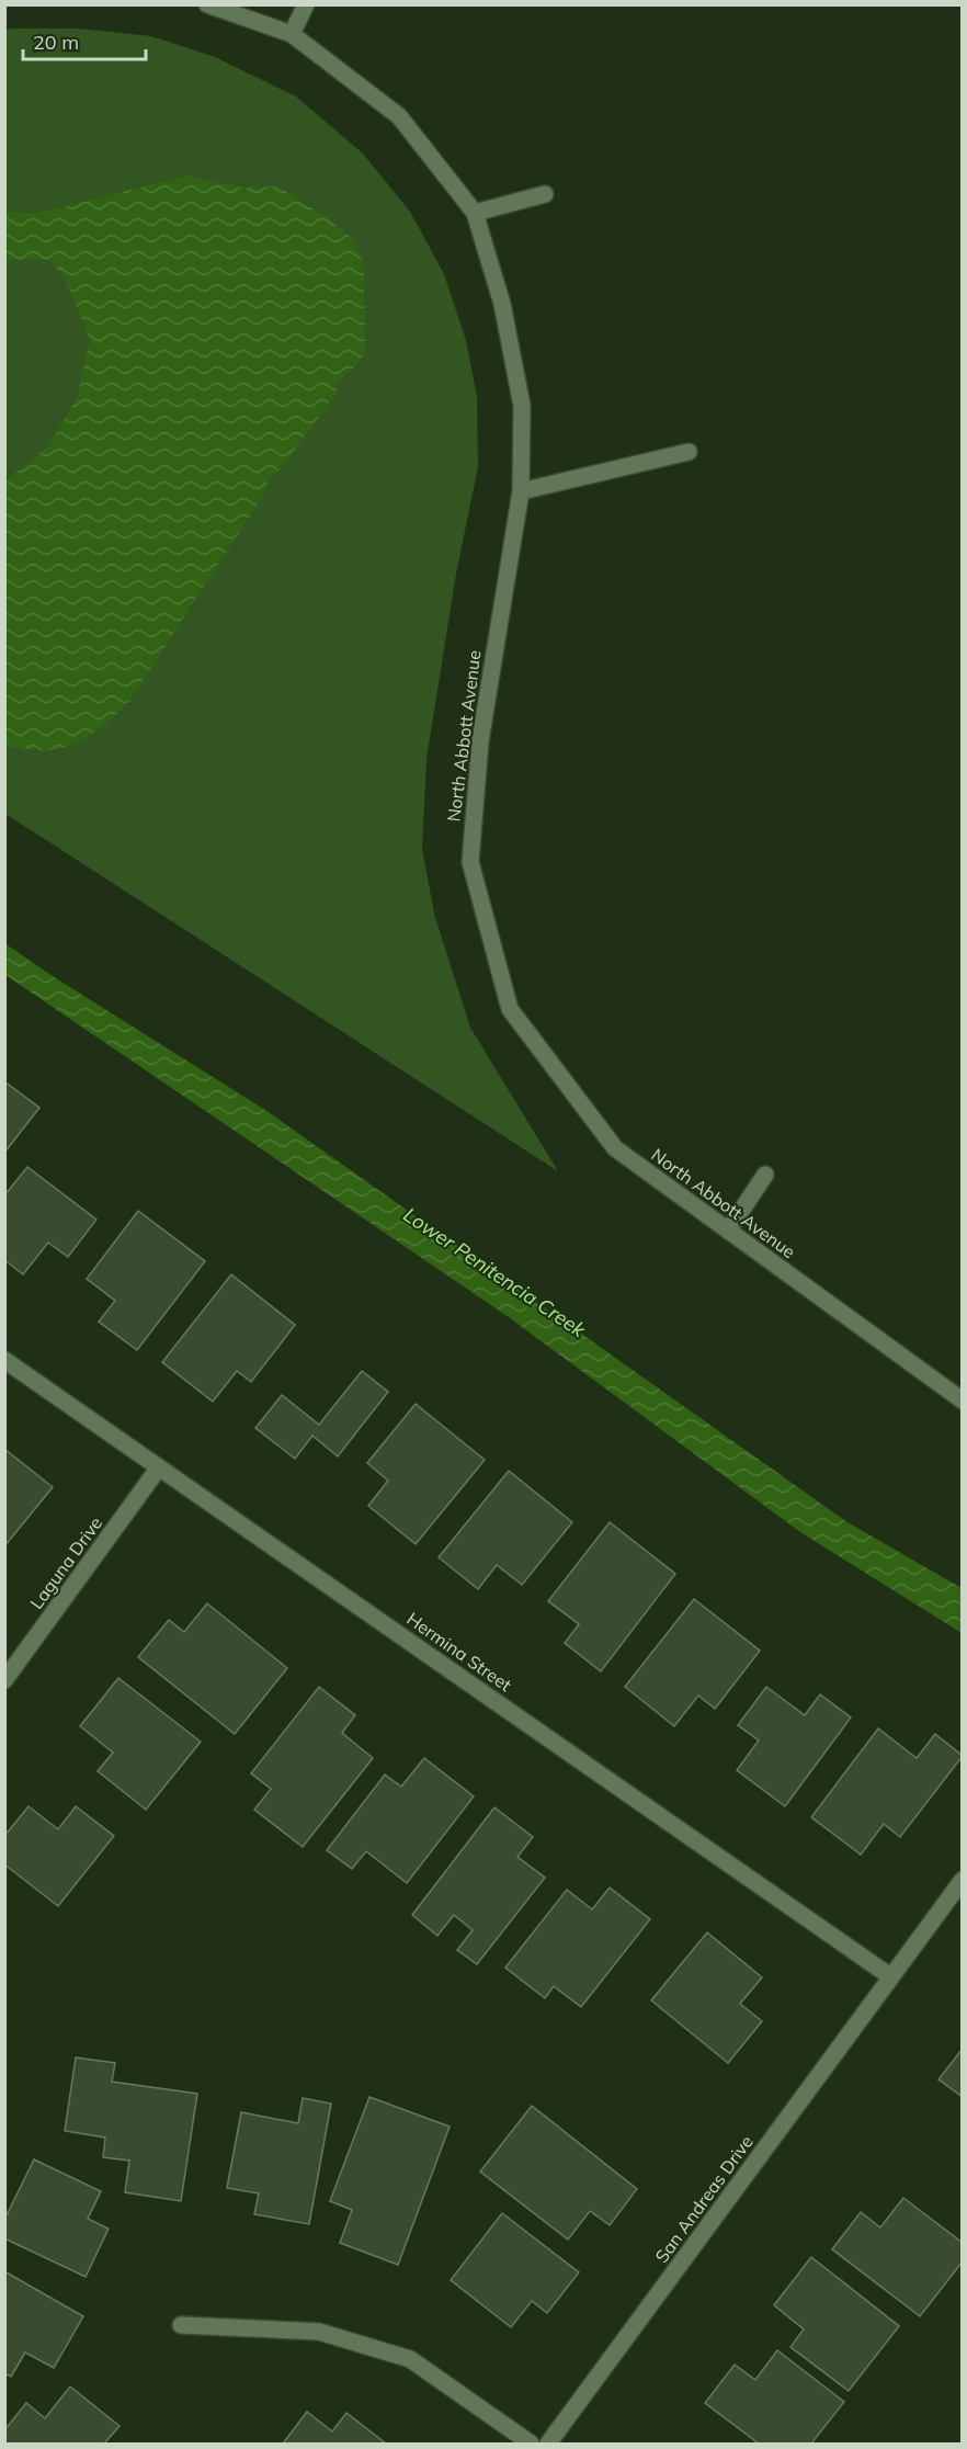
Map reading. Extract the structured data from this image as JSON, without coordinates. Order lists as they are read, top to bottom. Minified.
{"streets":{"street":["North Abbott Avenue","Laguna Drive","Hermina Street","San Andreas Drive"]},"crossings":[["Laguna Drive","Hermina Street"],["Hermina Street","San Andreas Drive"]],"water":["Lower Penitencia Creek"],"scale_bar":"20 m"}
